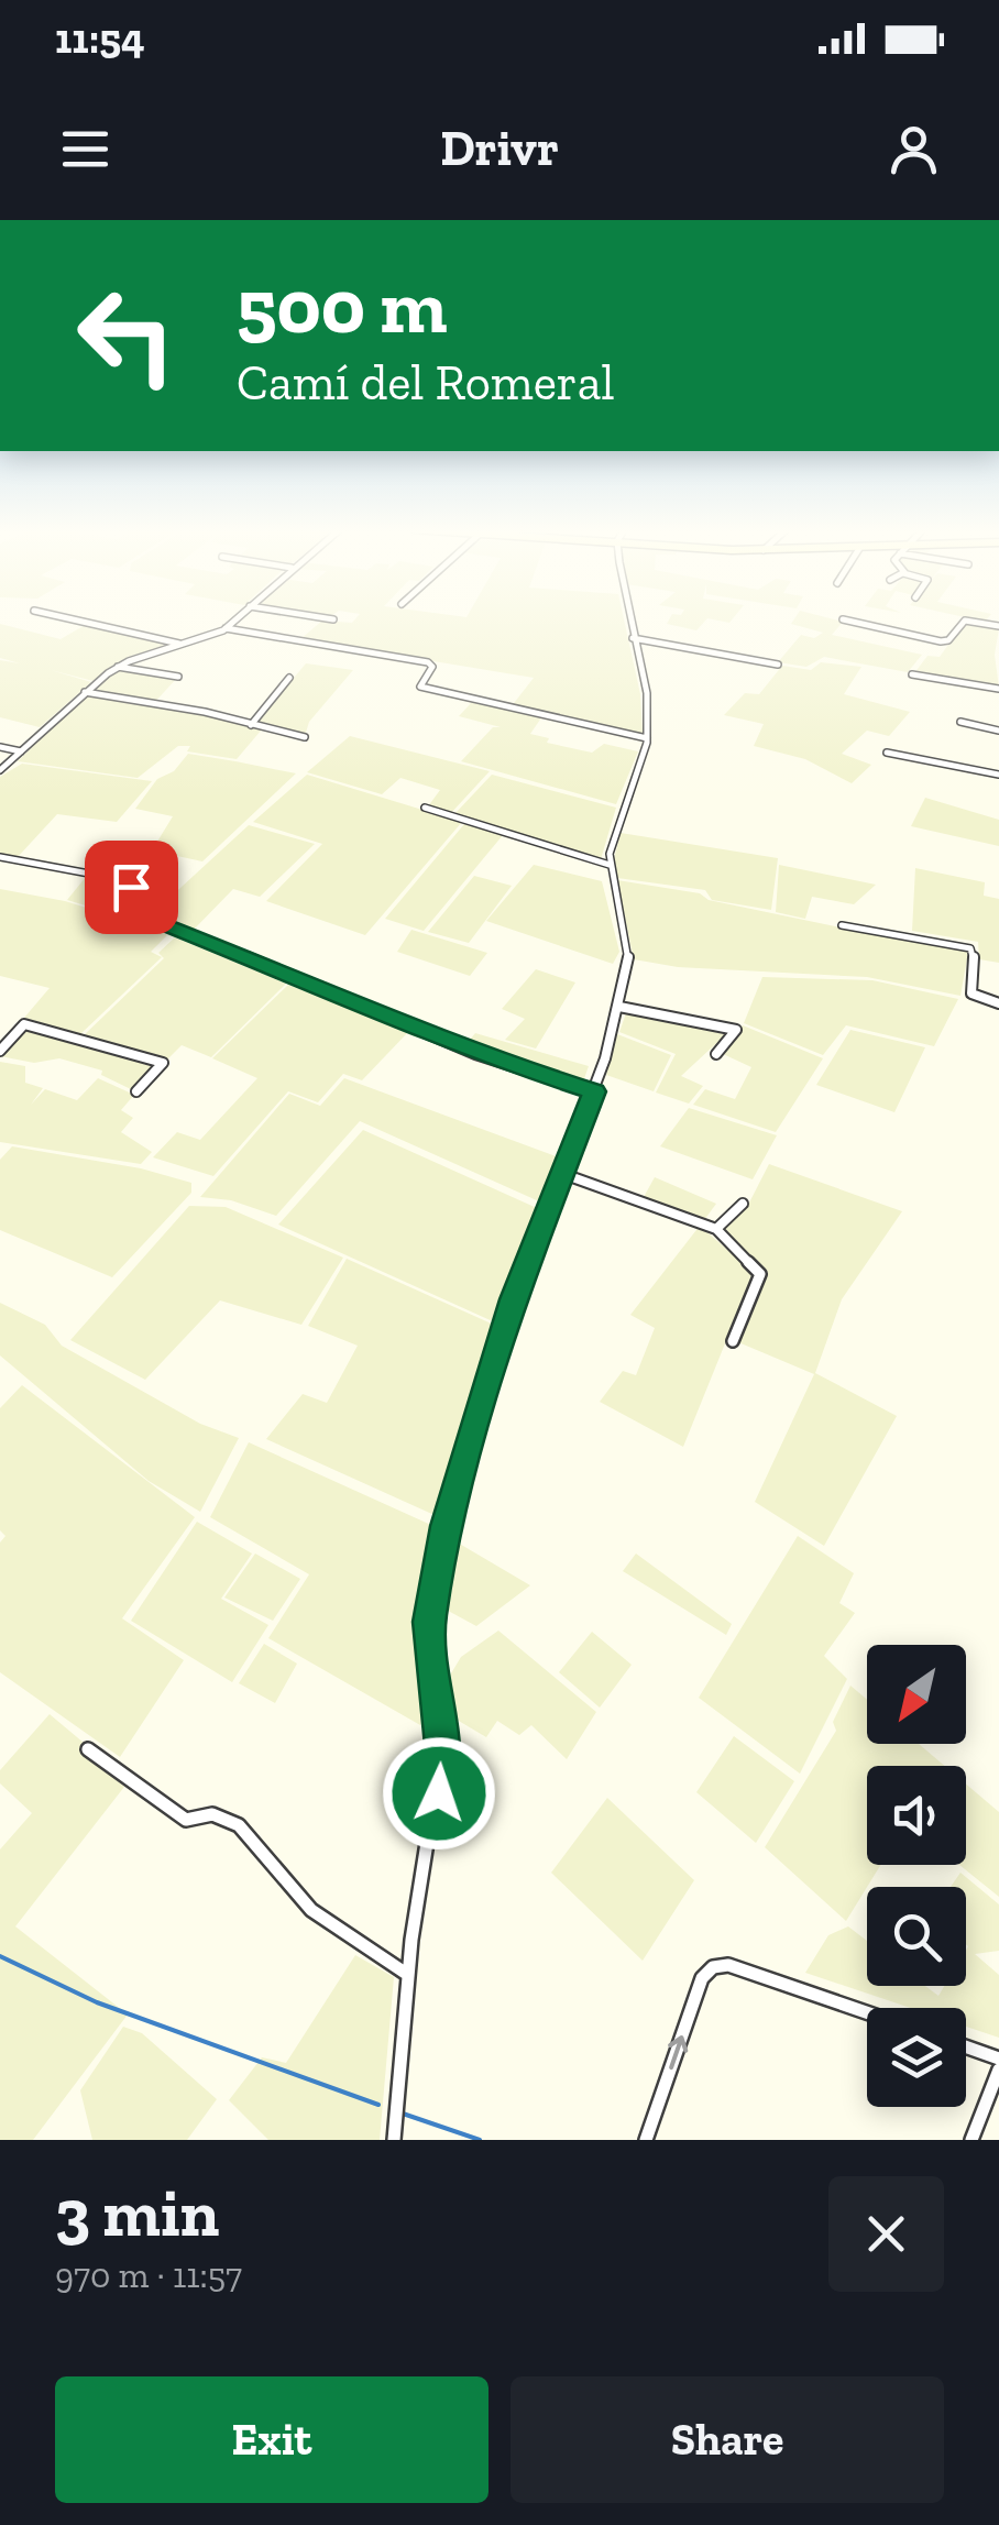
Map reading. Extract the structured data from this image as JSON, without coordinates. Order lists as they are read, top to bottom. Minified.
{"north":"bottom left","page":{"status":"11:54","header":"Drivr","turn":["500 m","Camí del Romeral"],"heading":["3 min","970 m · 11:57"],"buttons":["Exit","Share"]}}
